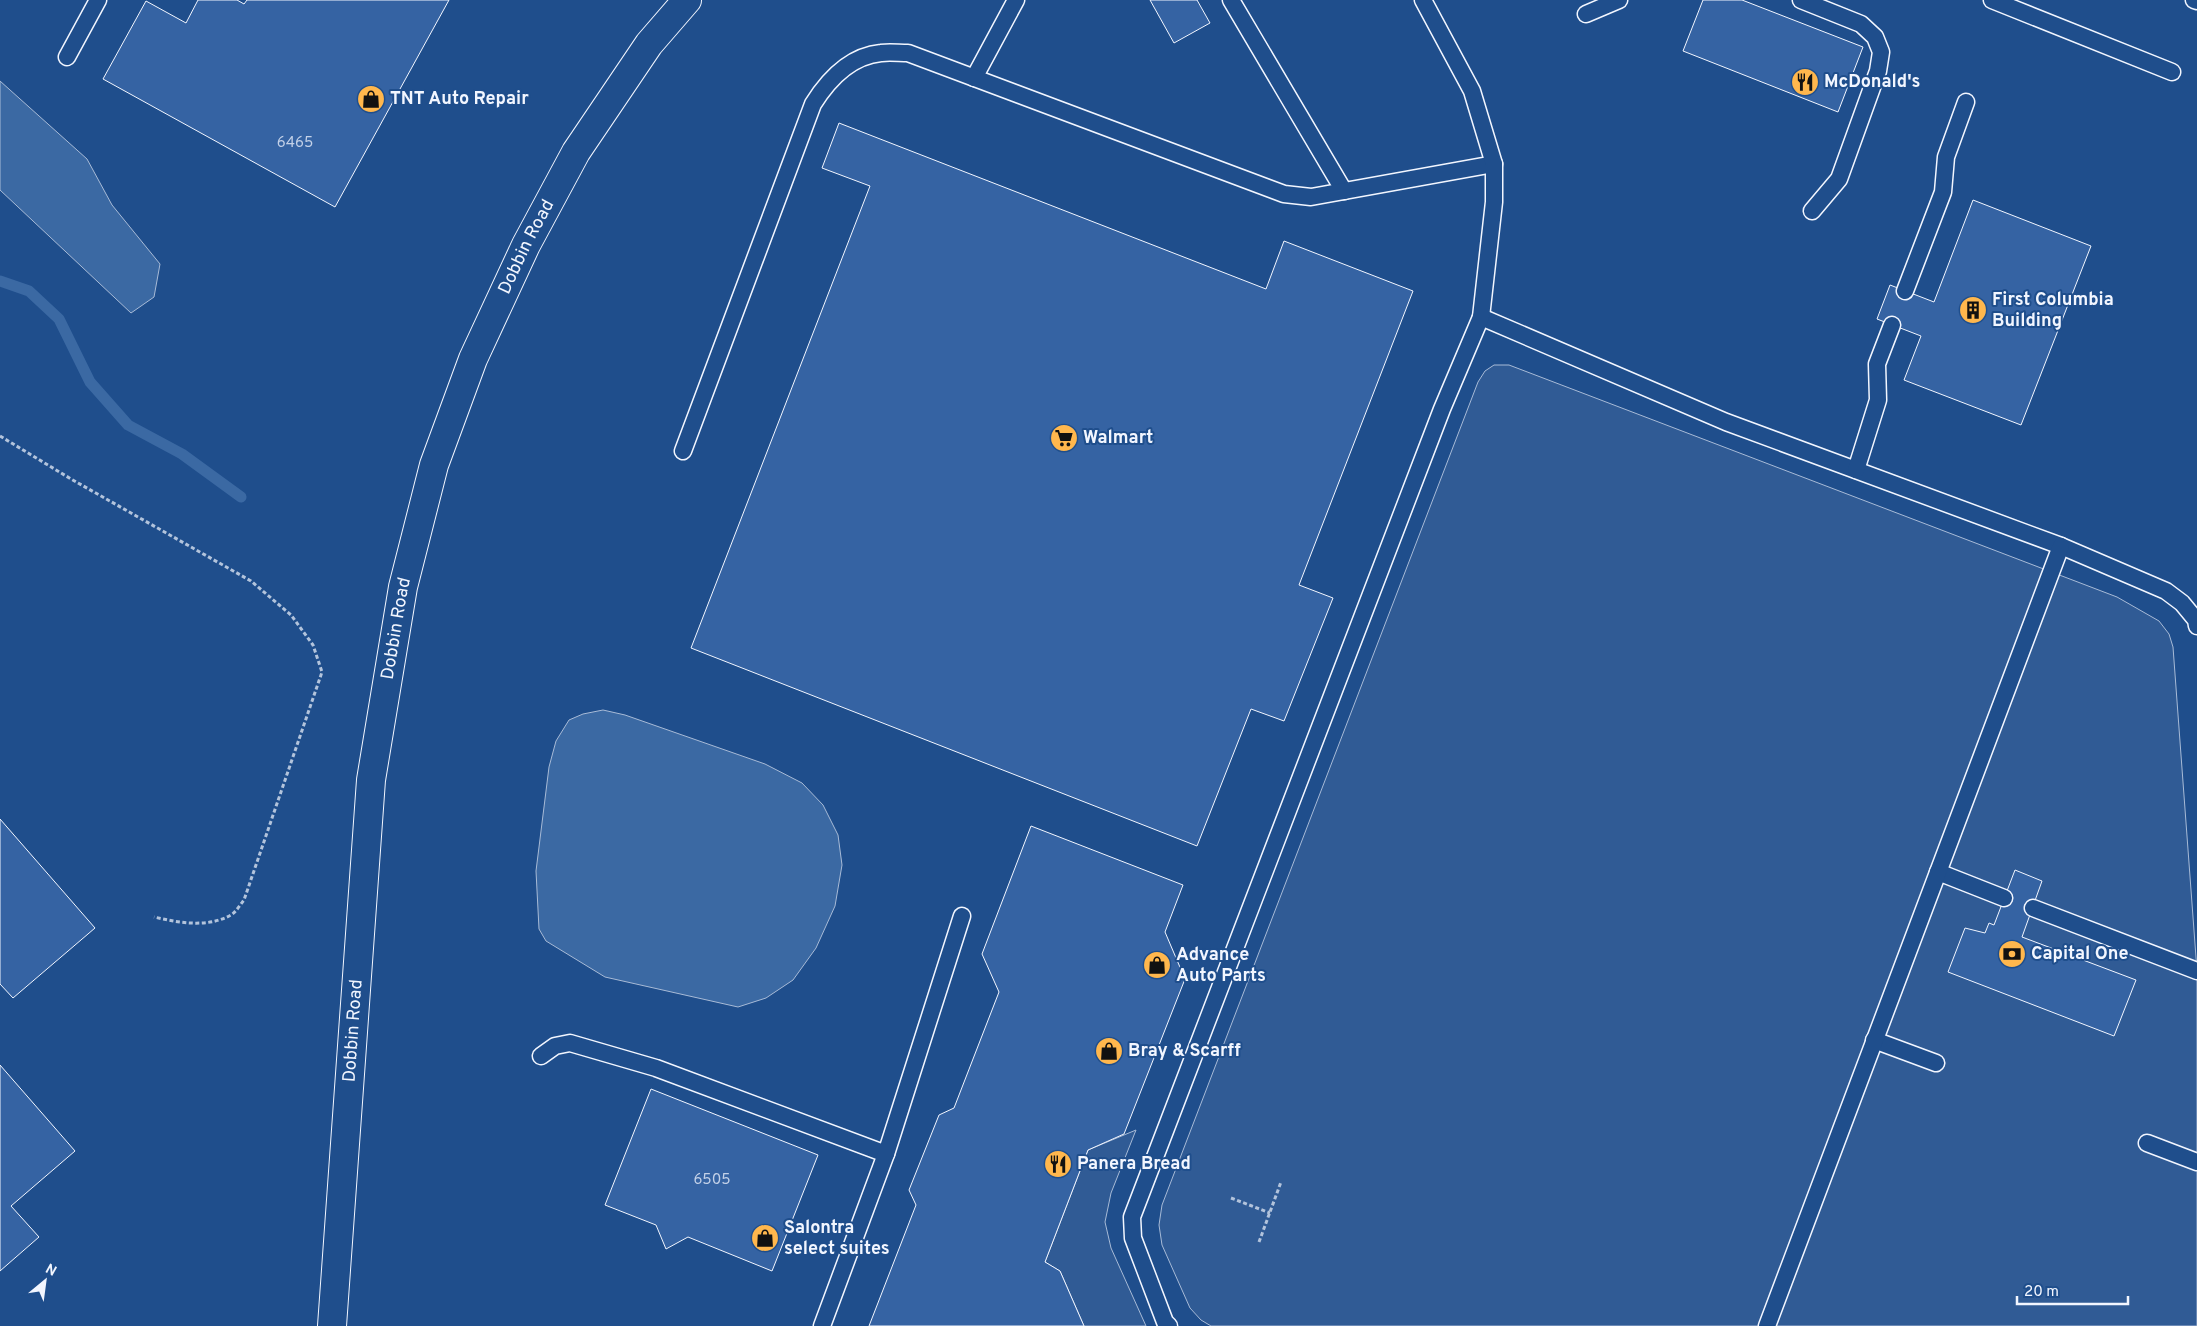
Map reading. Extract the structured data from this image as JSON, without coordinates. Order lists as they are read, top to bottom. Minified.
{"streets":{"street":["Dobbin Road"]},"places":{"restaurant":["McDonald's","Panera Bread"],"shop":["TNT Auto Repair","Advance Auto Parts","Bray & Scarff","Salontra select suites"],"building":["First Columbia Building"],"supermarket":["Walmart"],"bank":["Capital One"]},"house_numbers":["6465","6505"],"scale_bar":"20 m","north":"top right"}
